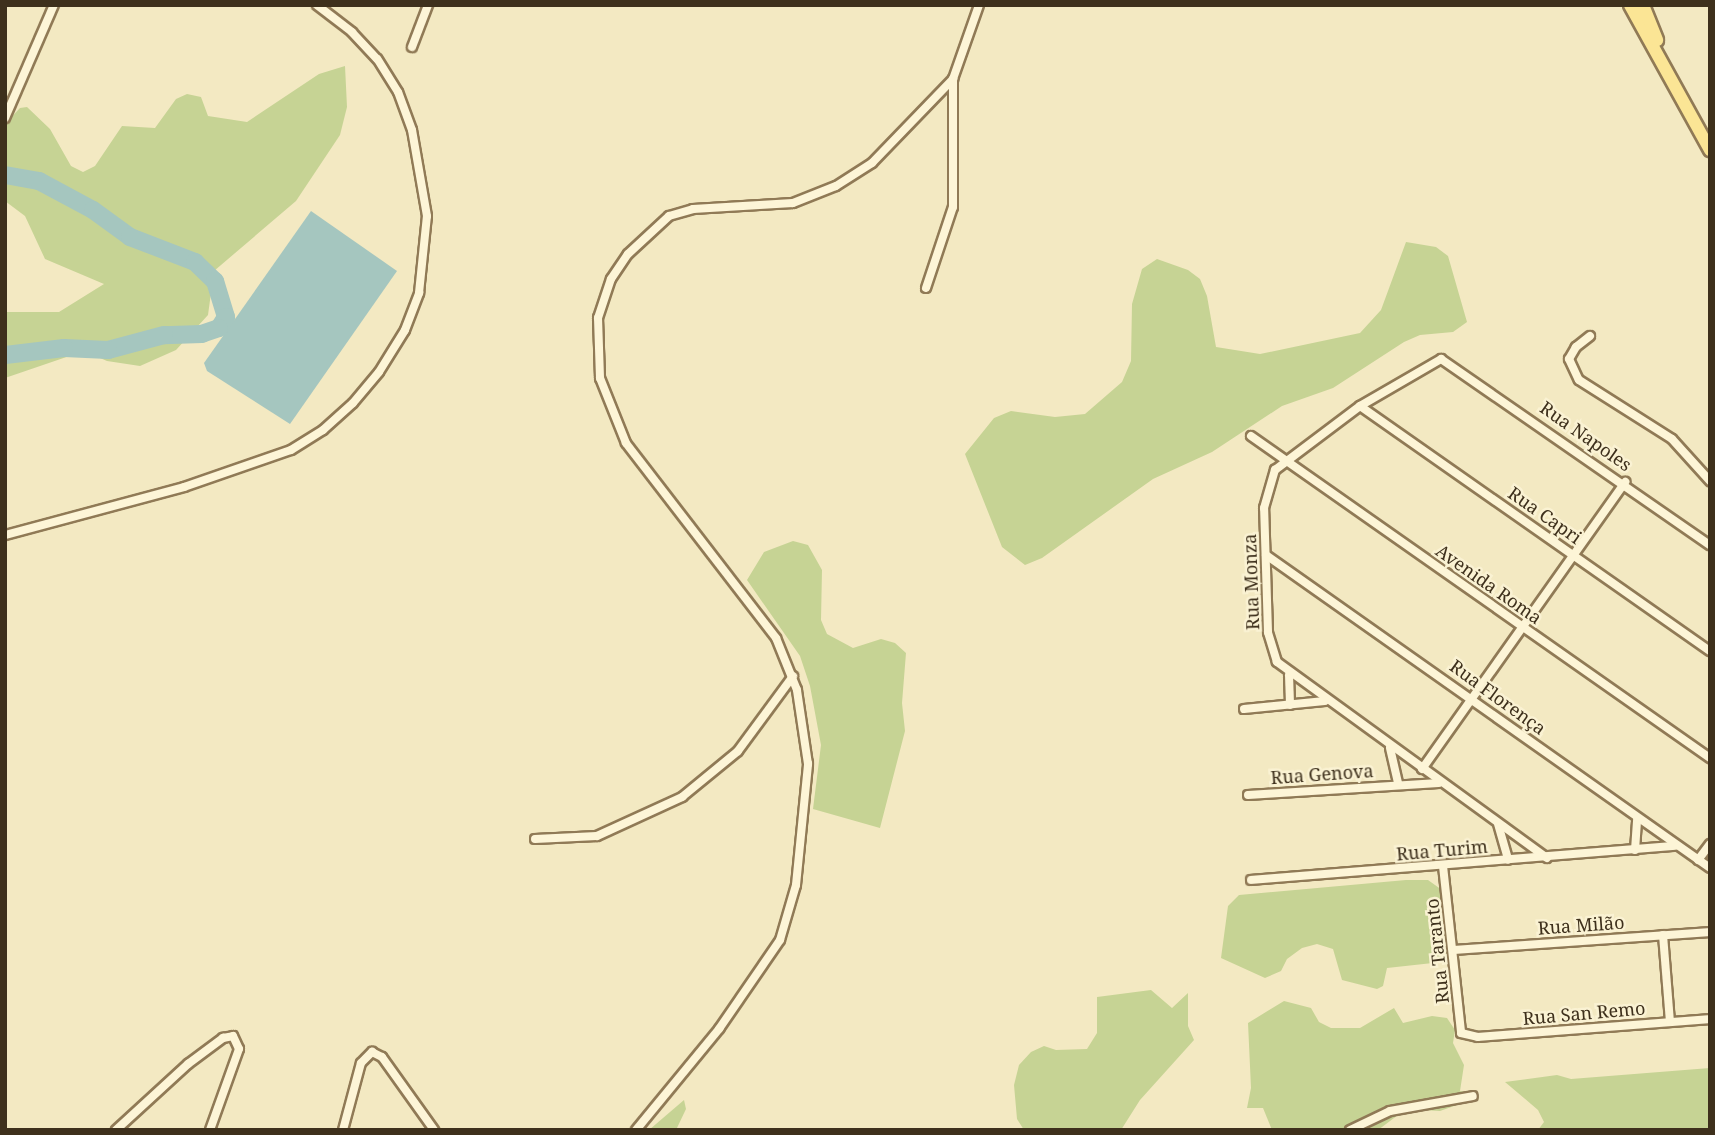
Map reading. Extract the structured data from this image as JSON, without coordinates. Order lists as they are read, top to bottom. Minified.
{"streets":{"street":["Rua Napoles","Rua Capri","Rua Monza","Avenida Roma","Rua Florença","Rua Genova","Rua Turim","Rua Milão","Rua Taranto","Rua San Remo"]},"crossings":[["Rua Napoles","Rua Monza"],["Rua Capri","Rua Monza"],["Rua Monza","Avenida Roma"],["Rua Monza","Rua Florença"],["Rua Monza","Rua Genova"],["Rua Monza","Rua Turim"],["Rua Florença","Rua Turim"],["Rua Turim","Rua Taranto"],["Rua Milão","Rua Taranto"],["Rua Taranto","Rua San Remo"]]}
